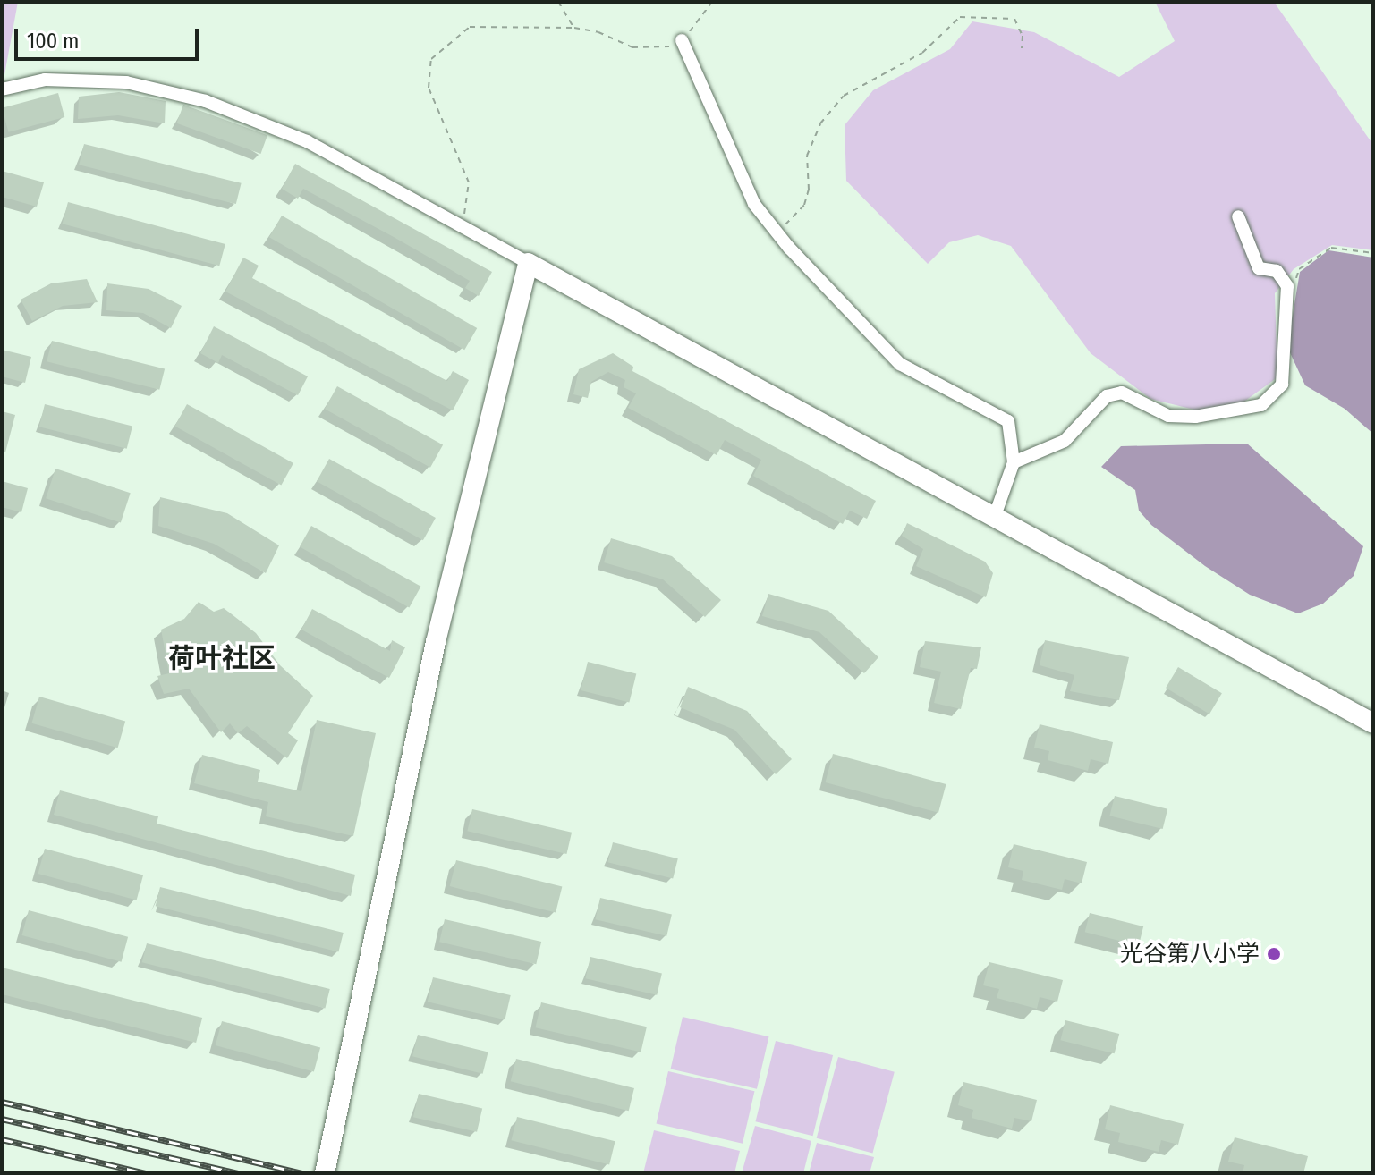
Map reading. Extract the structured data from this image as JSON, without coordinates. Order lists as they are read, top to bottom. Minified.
{"districts":["荷叶社区"],"places":["光谷第八小学"],"scale_bar":"100 m"}
